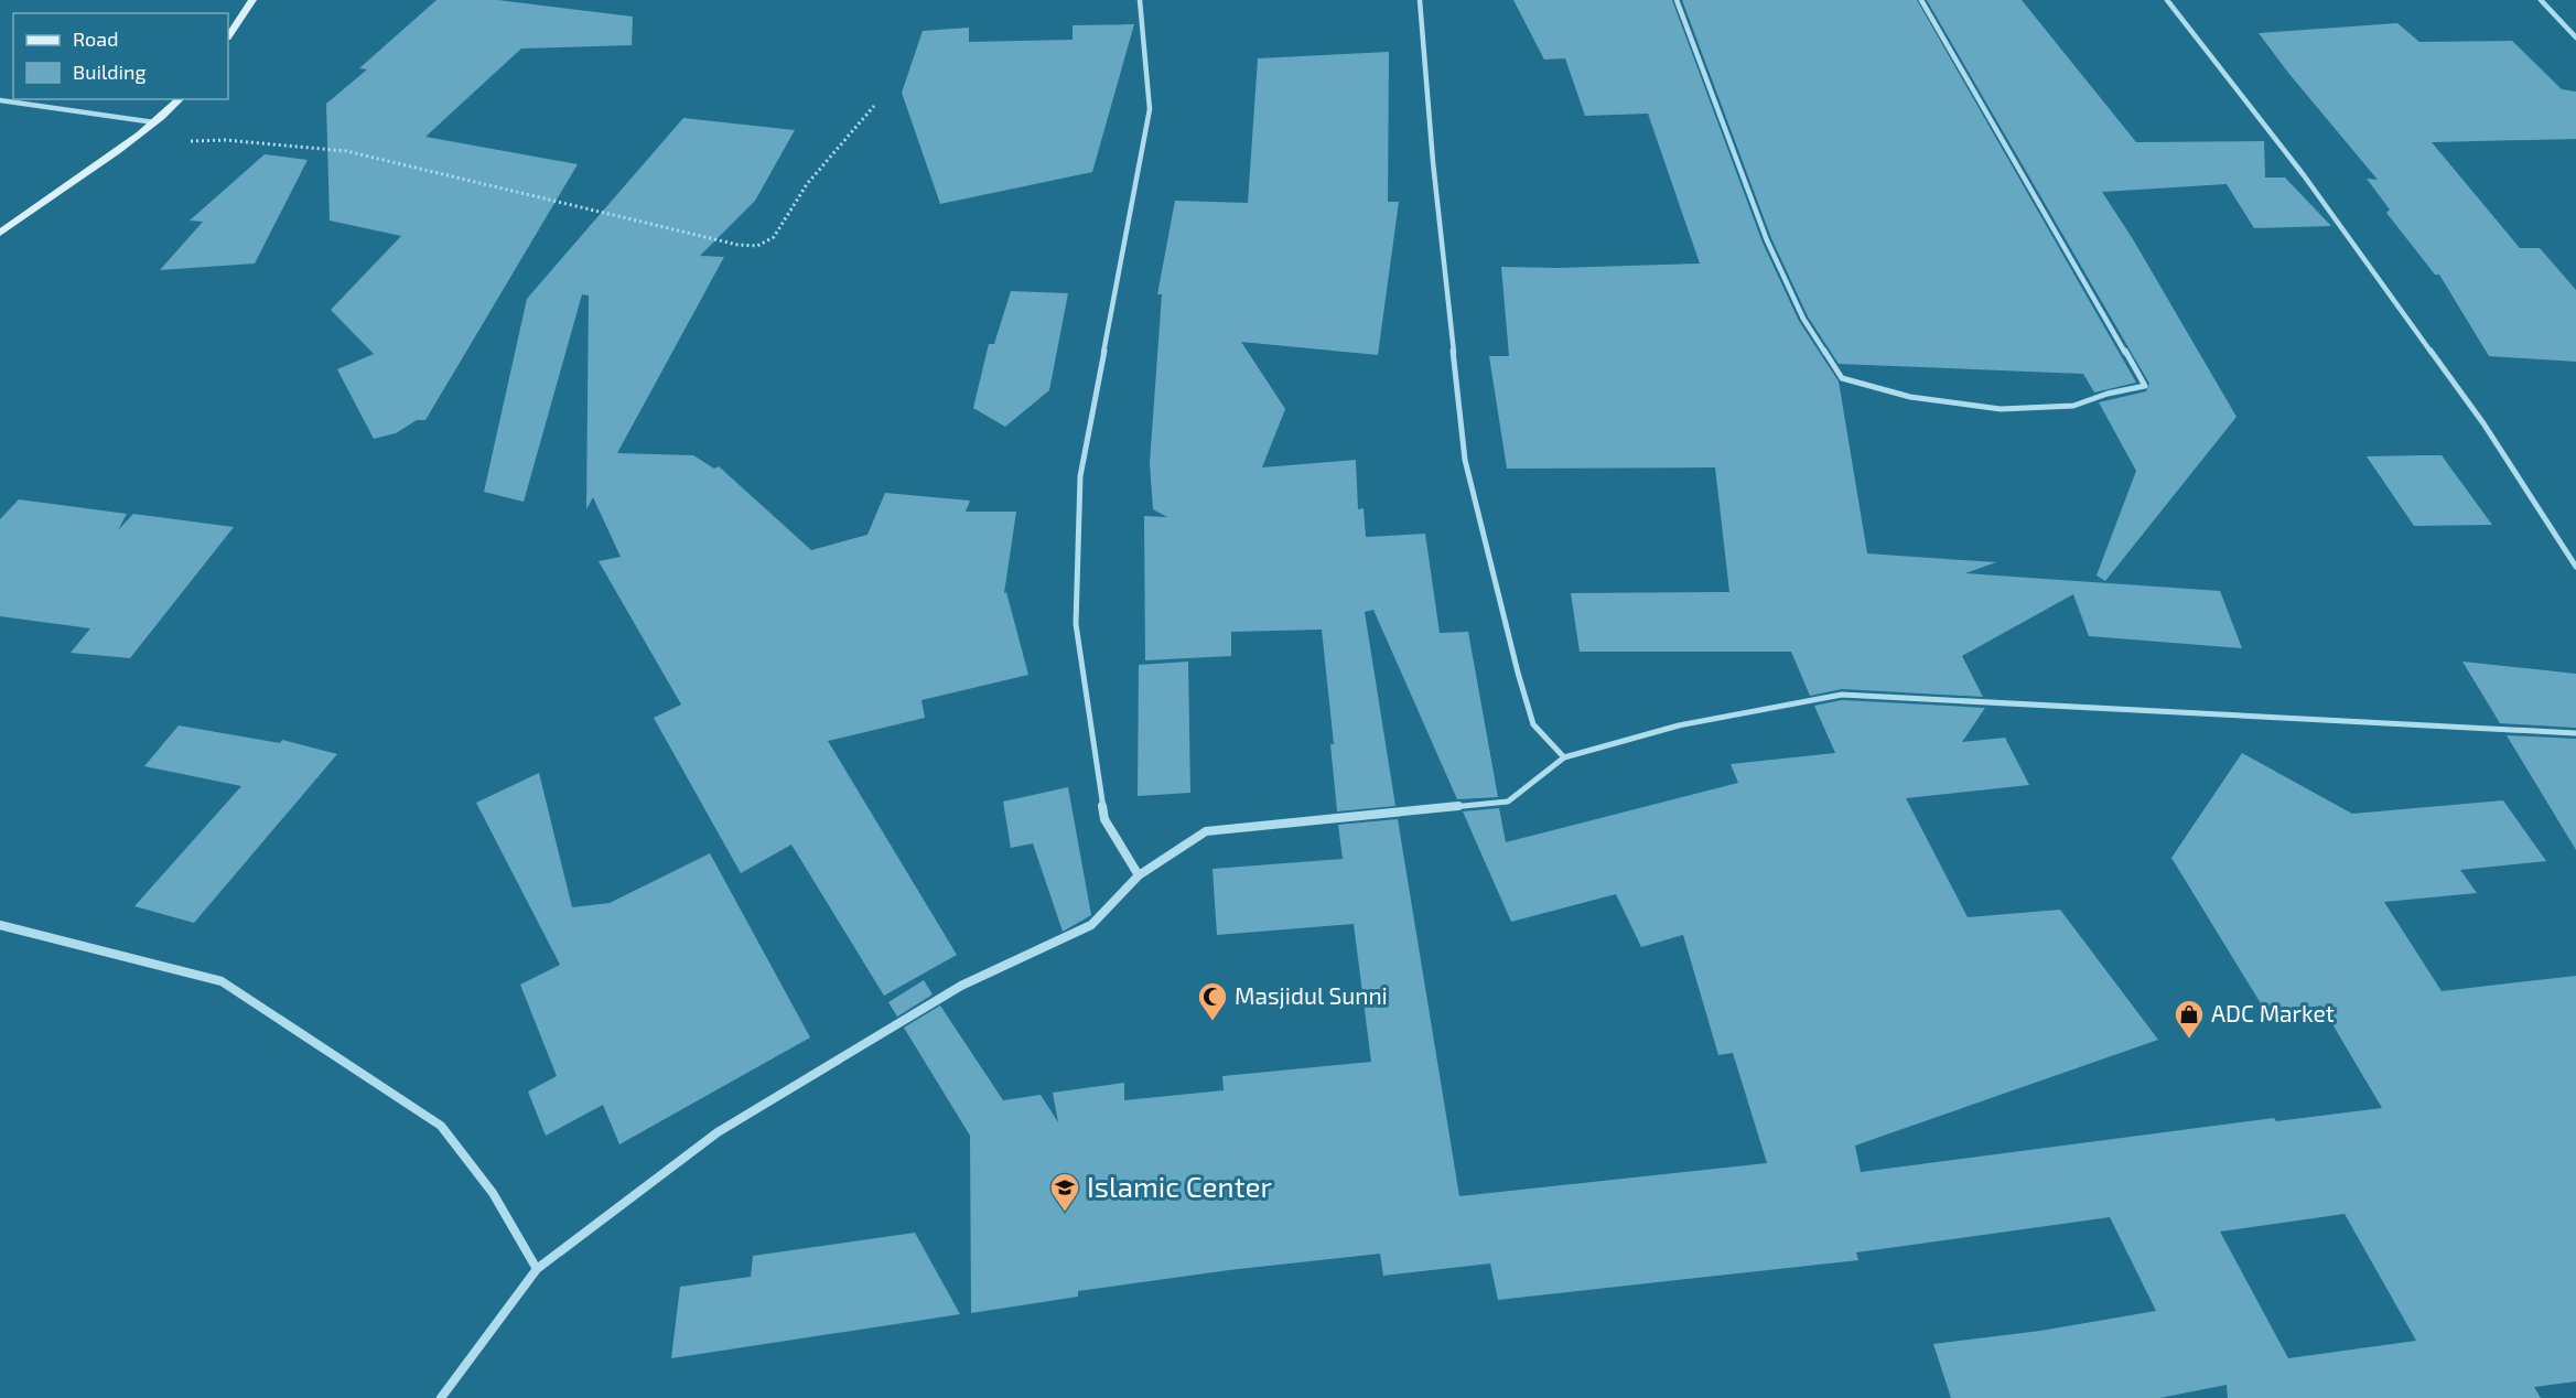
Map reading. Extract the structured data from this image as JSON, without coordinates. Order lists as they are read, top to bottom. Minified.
{"places":{"mosque":["Masjidul Sunni"],"shop":["ADC Market"],"school or university":["Islamic Center"]},"legend":["Road","Building"]}
